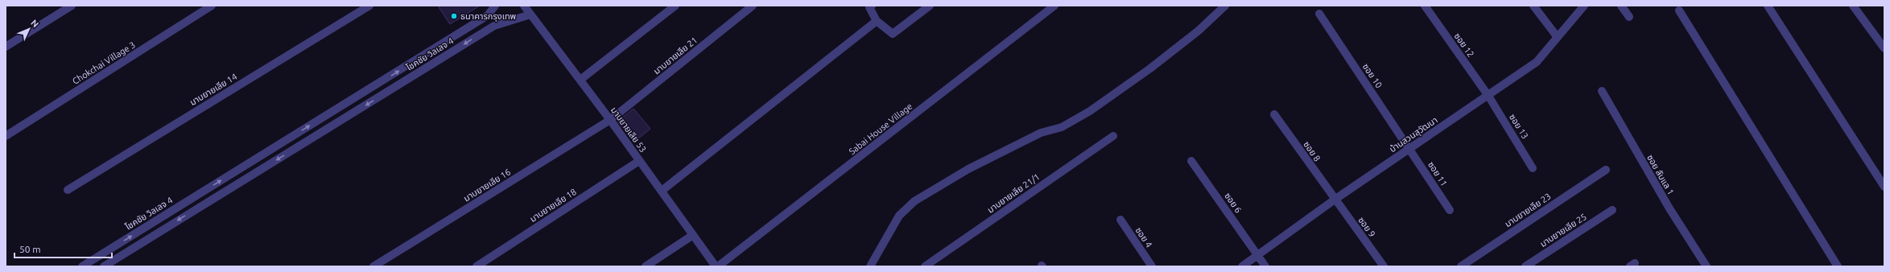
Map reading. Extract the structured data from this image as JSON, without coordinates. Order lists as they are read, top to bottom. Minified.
{"streets":{"street":["ซอย 12","โชคชัย วิลเลจ 4","มาบยายเลีย 21","Chokchai Village 3","ซอย 10","มาบยายเลีย 14","ซอย 13","Sabai House Village","มาบยายเลีย 53","บ้านสวนสุวัฒนา","ซอย 8","ซอย 11","ซอย ลับแล 1","มาบยายเลีย 16","มาบยายเลีย 21/1","ซอย 6","มาบยายเลีย 18","มาบยายเลีย 23","ซอย 9","มาบยายเลีย 25","ซอย 4"]},"crossings":[["ซอย 12","ซอย 13"],["ซอย 12","บ้านสวนสุวัฒนา"],["โชคชัย วิลเลจ 4","มาบยายเลีย 53"],["มาบยายเลีย 21","มาบยายเลีย 53"],["มาบยายเลีย 21","มาบยายเลีย 16"],["ซอย 10","บ้านสวนสุวัฒนา"],["ซอย 10","ซอย 11"],["ซอย 13","บ้านสวนสุวัฒนา"],["มาบยายเลีย 53","มาบยายเลีย 16"],["มาบยายเลีย 53","มาบยายเลีย 18"],["บ้านสวนสุวัฒนา","ซอย 8"],["บ้านสวนสุวัฒนา","ซอย 11"],["บ้านสวนสุวัฒนา","ซอย 6"],["บ้านสวนสุวัฒนา","ซอย 9"],["ซอย 8","ซอย 9"]],"places":["ธนาคารกรุงเทพ"],"scale_bar":"50 m","north":"top right"}
